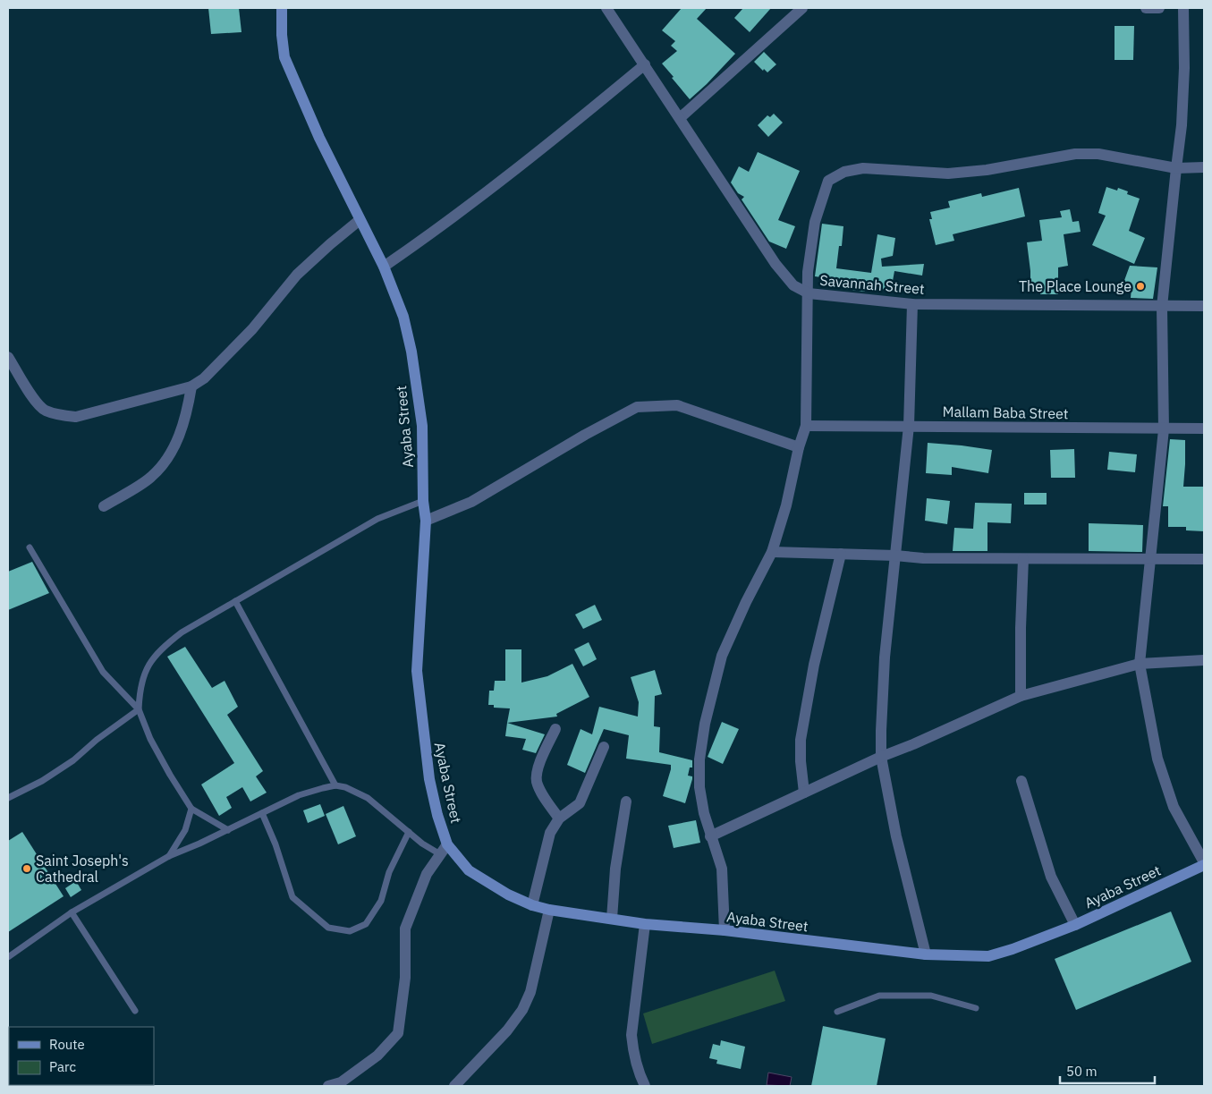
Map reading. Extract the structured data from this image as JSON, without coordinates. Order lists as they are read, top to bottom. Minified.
{"streets":{"main road":["Ayaba Street"],"street":["Savannah Street","Mallam Baba Street"]},"places":["The Place Lounge","Saint Joseph's Cathedral"],"legend":["Route","Parc"],"scale_bar":"50 m"}
